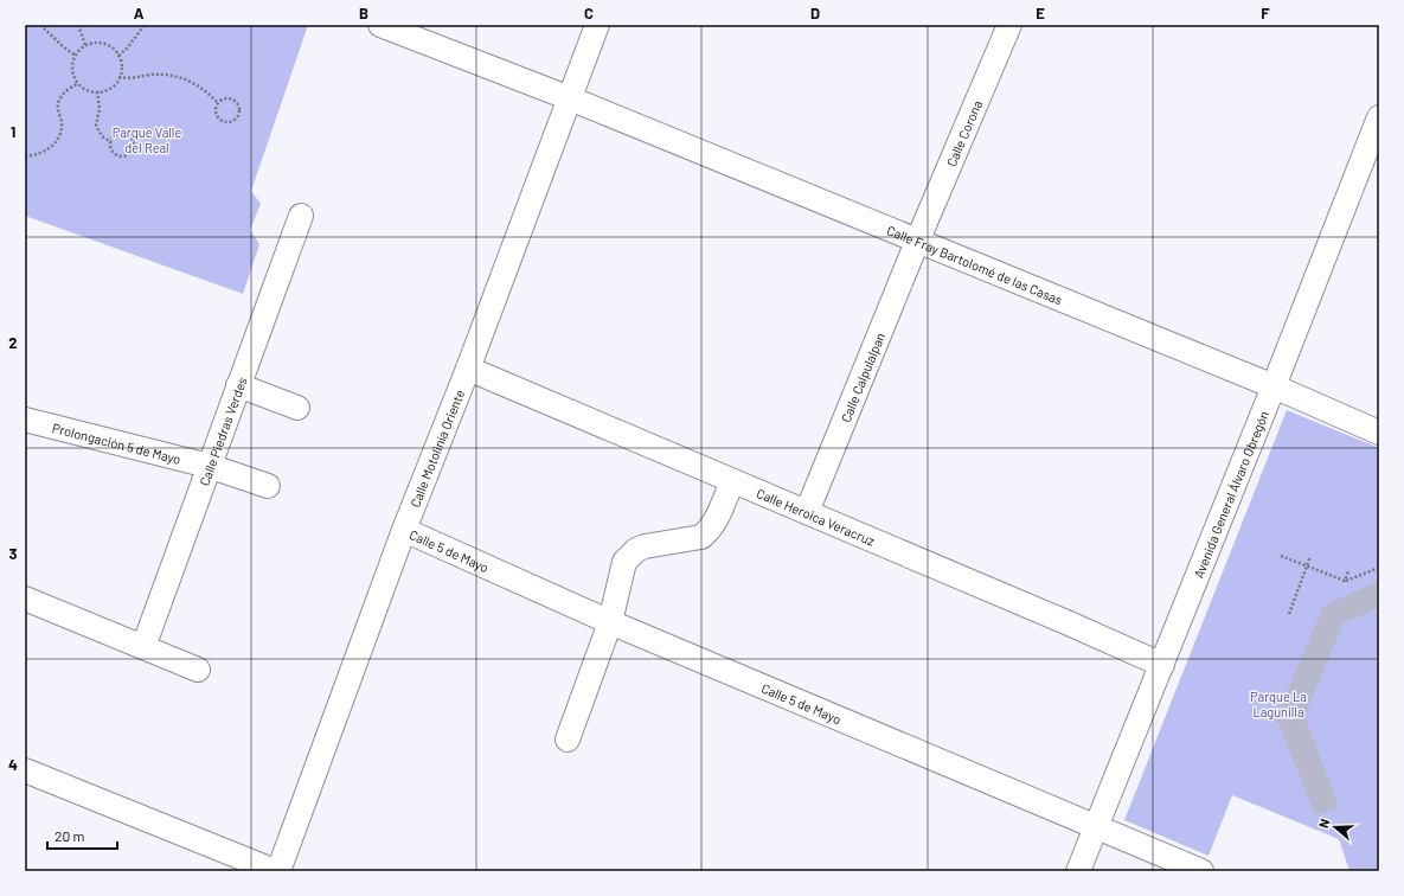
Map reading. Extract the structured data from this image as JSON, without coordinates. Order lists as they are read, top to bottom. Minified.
{"streets":{"street":["Calle Corona","Calle Fray Bartolomé de las Casas","Calle Calpulalpan","Calle Piedras Verdes","Prolongación 5 de Mayo","Calle Motolinía Oriente","Avenida General Álvaro Obregón","Calle Heroica Veracruz","Calle 5 de Mayo"]},"crossings":[["Calle Corona","Calle Fray Bartolomé de las Casas"],["Calle Corona","Calle Calpulalpan"],["Calle Fray Bartolomé de las Casas","Calle Calpulalpan"],["Calle Fray Bartolomé de las Casas","Calle Motolinía Oriente"],["Calle Fray Bartolomé de las Casas","Avenida General Álvaro Obregón"],["Calle Calpulalpan","Calle Heroica Veracruz"],["Calle Piedras Verdes","Prolongación 5 de Mayo"],["Calle Motolinía Oriente","Calle Heroica Veracruz"],["Calle Motolinía Oriente","Calle 5 de Mayo"],["Avenida General Álvaro Obregón","Calle Heroica Veracruz"],["Avenida General Álvaro Obregón","Calle 5 de Mayo"]],"parks":["Parque Valle del Real","Parque La Lagunilla"],"scale_bar":"20 m","north":"left","grid":{"columns":["A","B","C","D","E","F"],"rows":["1","2","3","4"]}}
